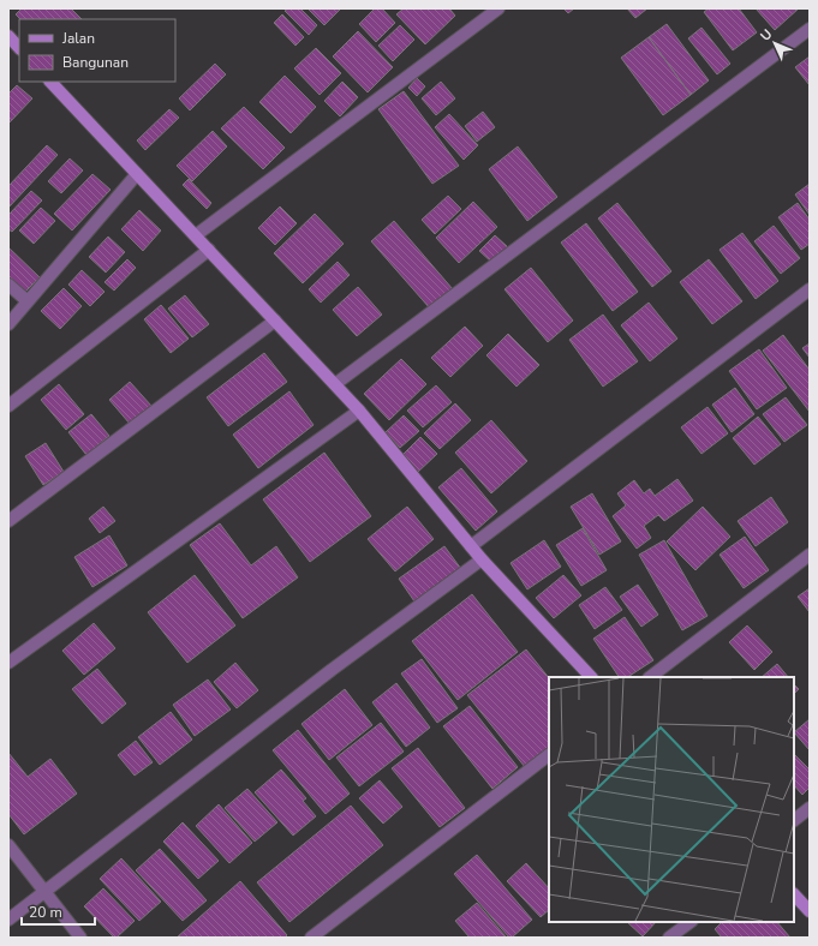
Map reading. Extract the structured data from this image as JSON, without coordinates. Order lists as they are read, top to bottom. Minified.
{"legend":["Jalan","Bangunan"],"scale_bar":"20 m","north":"top left"}
